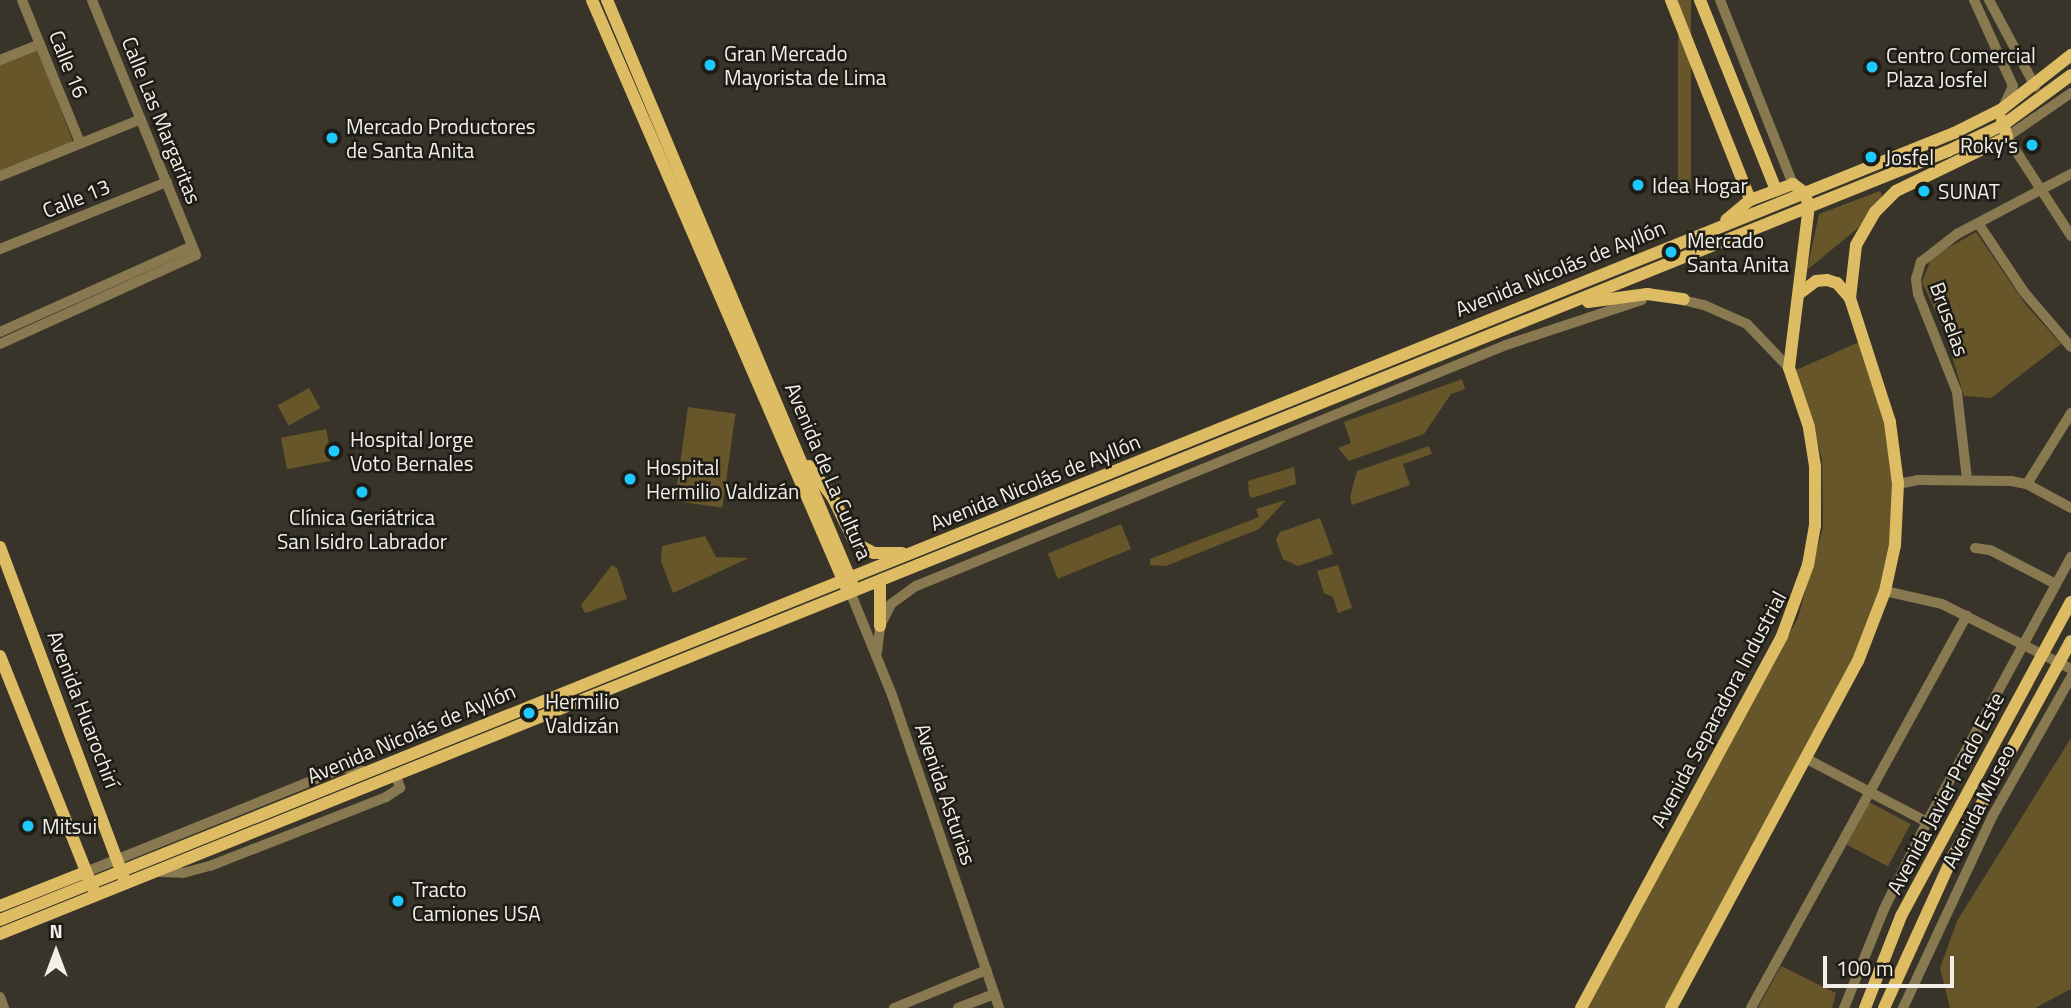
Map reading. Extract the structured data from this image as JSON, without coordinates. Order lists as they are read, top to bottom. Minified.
{"streets":{"main road":["Avenida Nicolás de Ayllón","Avenida de La Cultura","Avenida Huarochirí","Avenida Separadora Industrial","Avenida Javier Prado Este"],"street":["Calle 16","Calle Las Margaritas","Calle 13","Bruselas","Avenida Asturias","Avenida Museo"]},"crossings":[["Calle Las Margaritas","Calle 13"],["Avenida Nicolás de Ayllón","Avenida de La Cultura"],["Avenida Nicolás de Ayllón","Avenida Huarochirí"],["Avenida Nicolás de Ayllón","Avenida Separadora Industrial"],["Avenida Nicolás de Ayllón","Avenida Asturias"],["Avenida de La Cultura","Avenida Asturias"]],"places":["Gran Mercado Mayorista de Lima","Centro Comercial Plaza Josfel","Mercado Productores de Santa Anita","Roky's","Josfel","Idea Hogar","SUNAT","Mercado Santa Anita","Hospital Jorge Voto Bernales","Hospital Hermilio Valdizán","Clínica Geriátrica San Isidro Labrador","Hermilio Valdizán","Mitsui","Tracto Camiones USA"],"scale_bar":"100 m","north":"top"}
